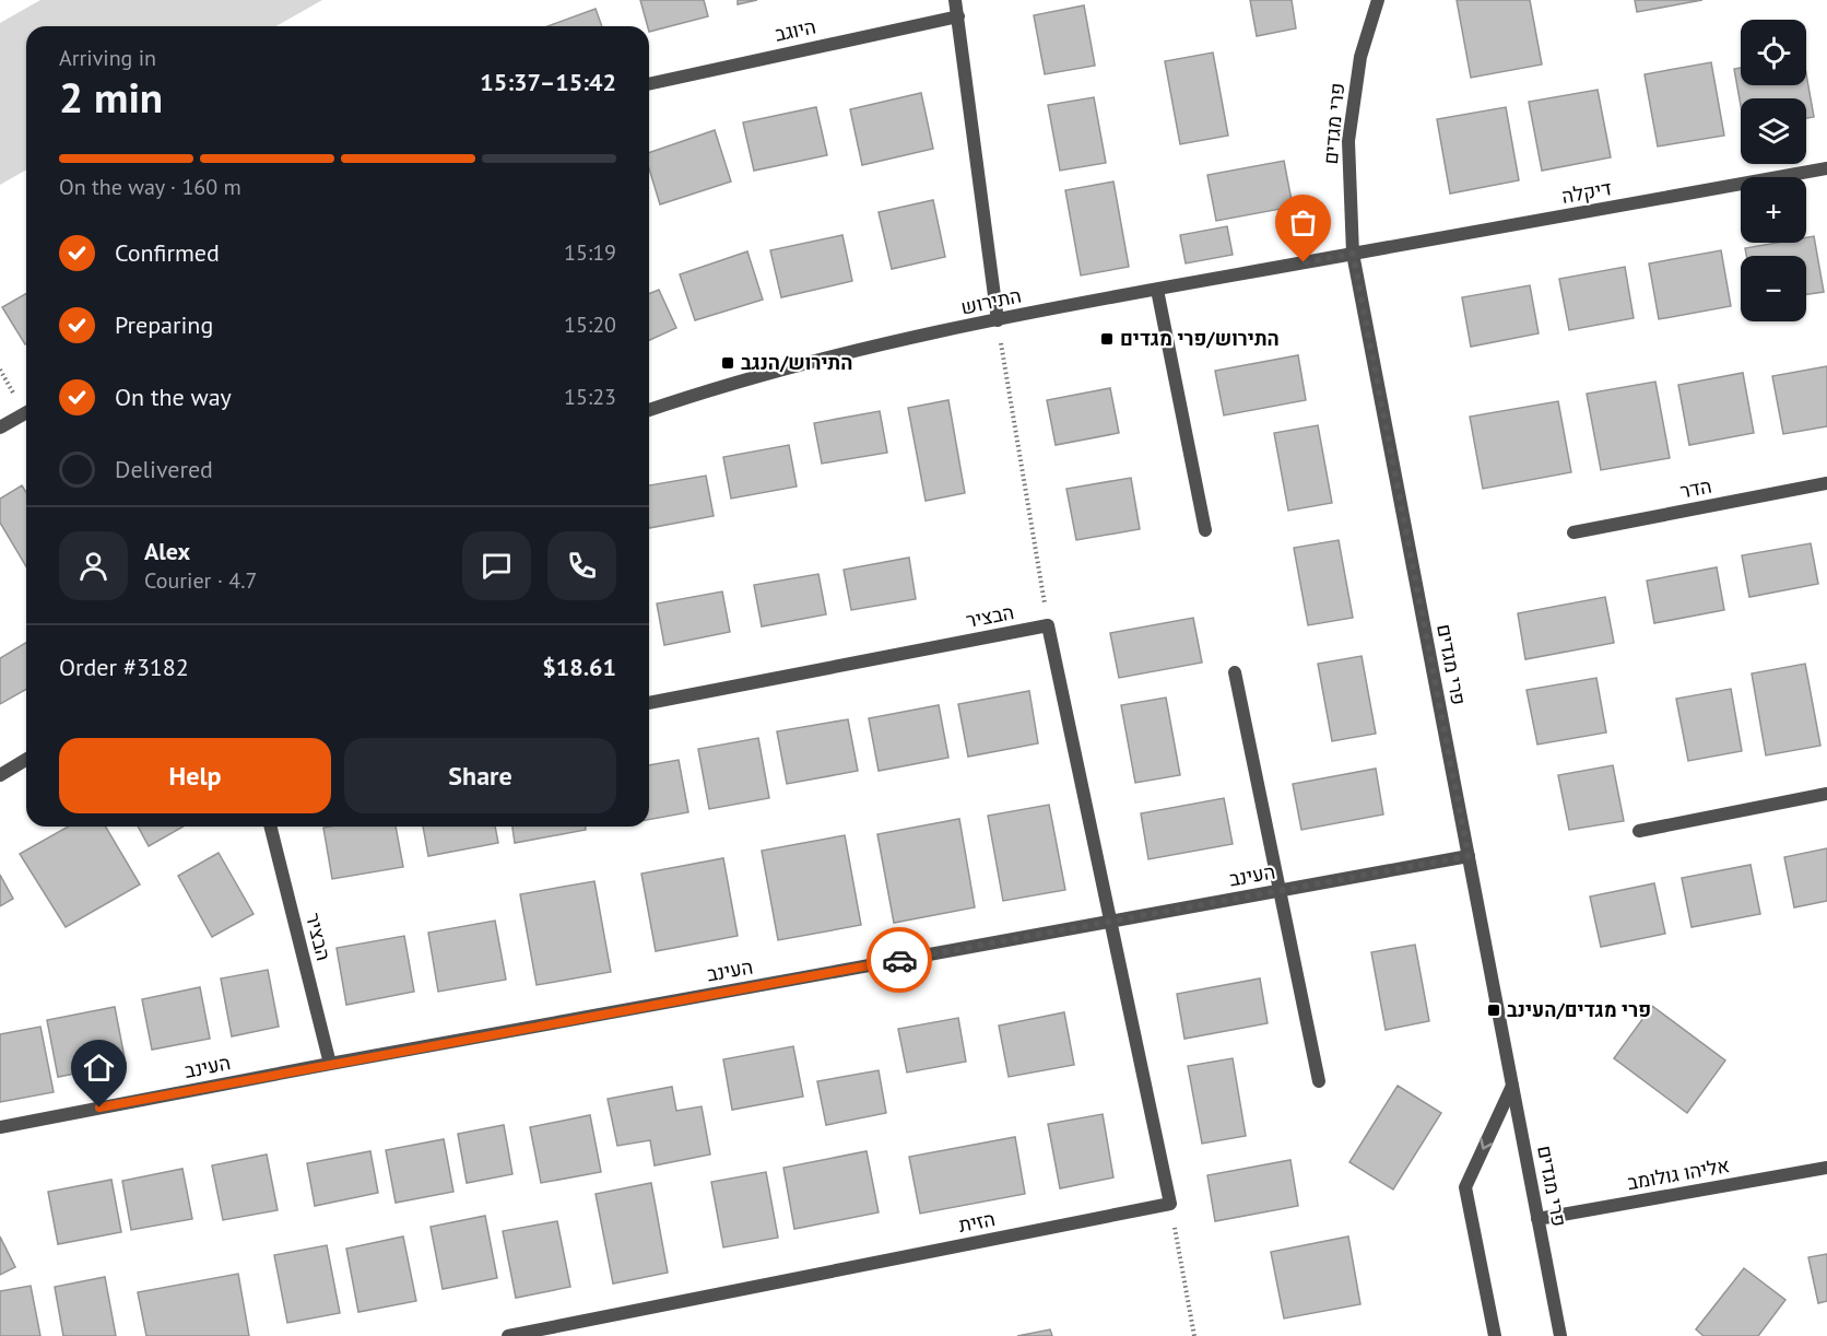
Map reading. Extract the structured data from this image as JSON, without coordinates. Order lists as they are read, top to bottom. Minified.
{"streets":{"street":["היוגב","פרי מגדים","דיקלה","התירוש","הדר","הבציר","העינב","אליהו גולומב","הזית"]},"crossings":[["פרי מגדים","דיקלה"],["פרי מגדים","התירוש"],["פרי מגדים","העינב"],["פרי מגדים","אליהו גולומב"],["דיקלה","התירוש"],["הבציר","העינב"]],"places":{"transit":["התירוש/פרי מגדים","התירוש/הנגב","פרי מגדים/העינב"]},"page":{"map_buttons":["+","−"],"heading":["2 min","Arriving in","15:37–15:42"],"panel":["Alex","Courier · 4.7","Order #3182","$18.61"],"bar":"On the way · 160 m","list":[["Confirmed","15:19"],["Preparing","15:20"],["On the way","15:23"],"Delivered"],"buttons":["Help","Share"]}}
